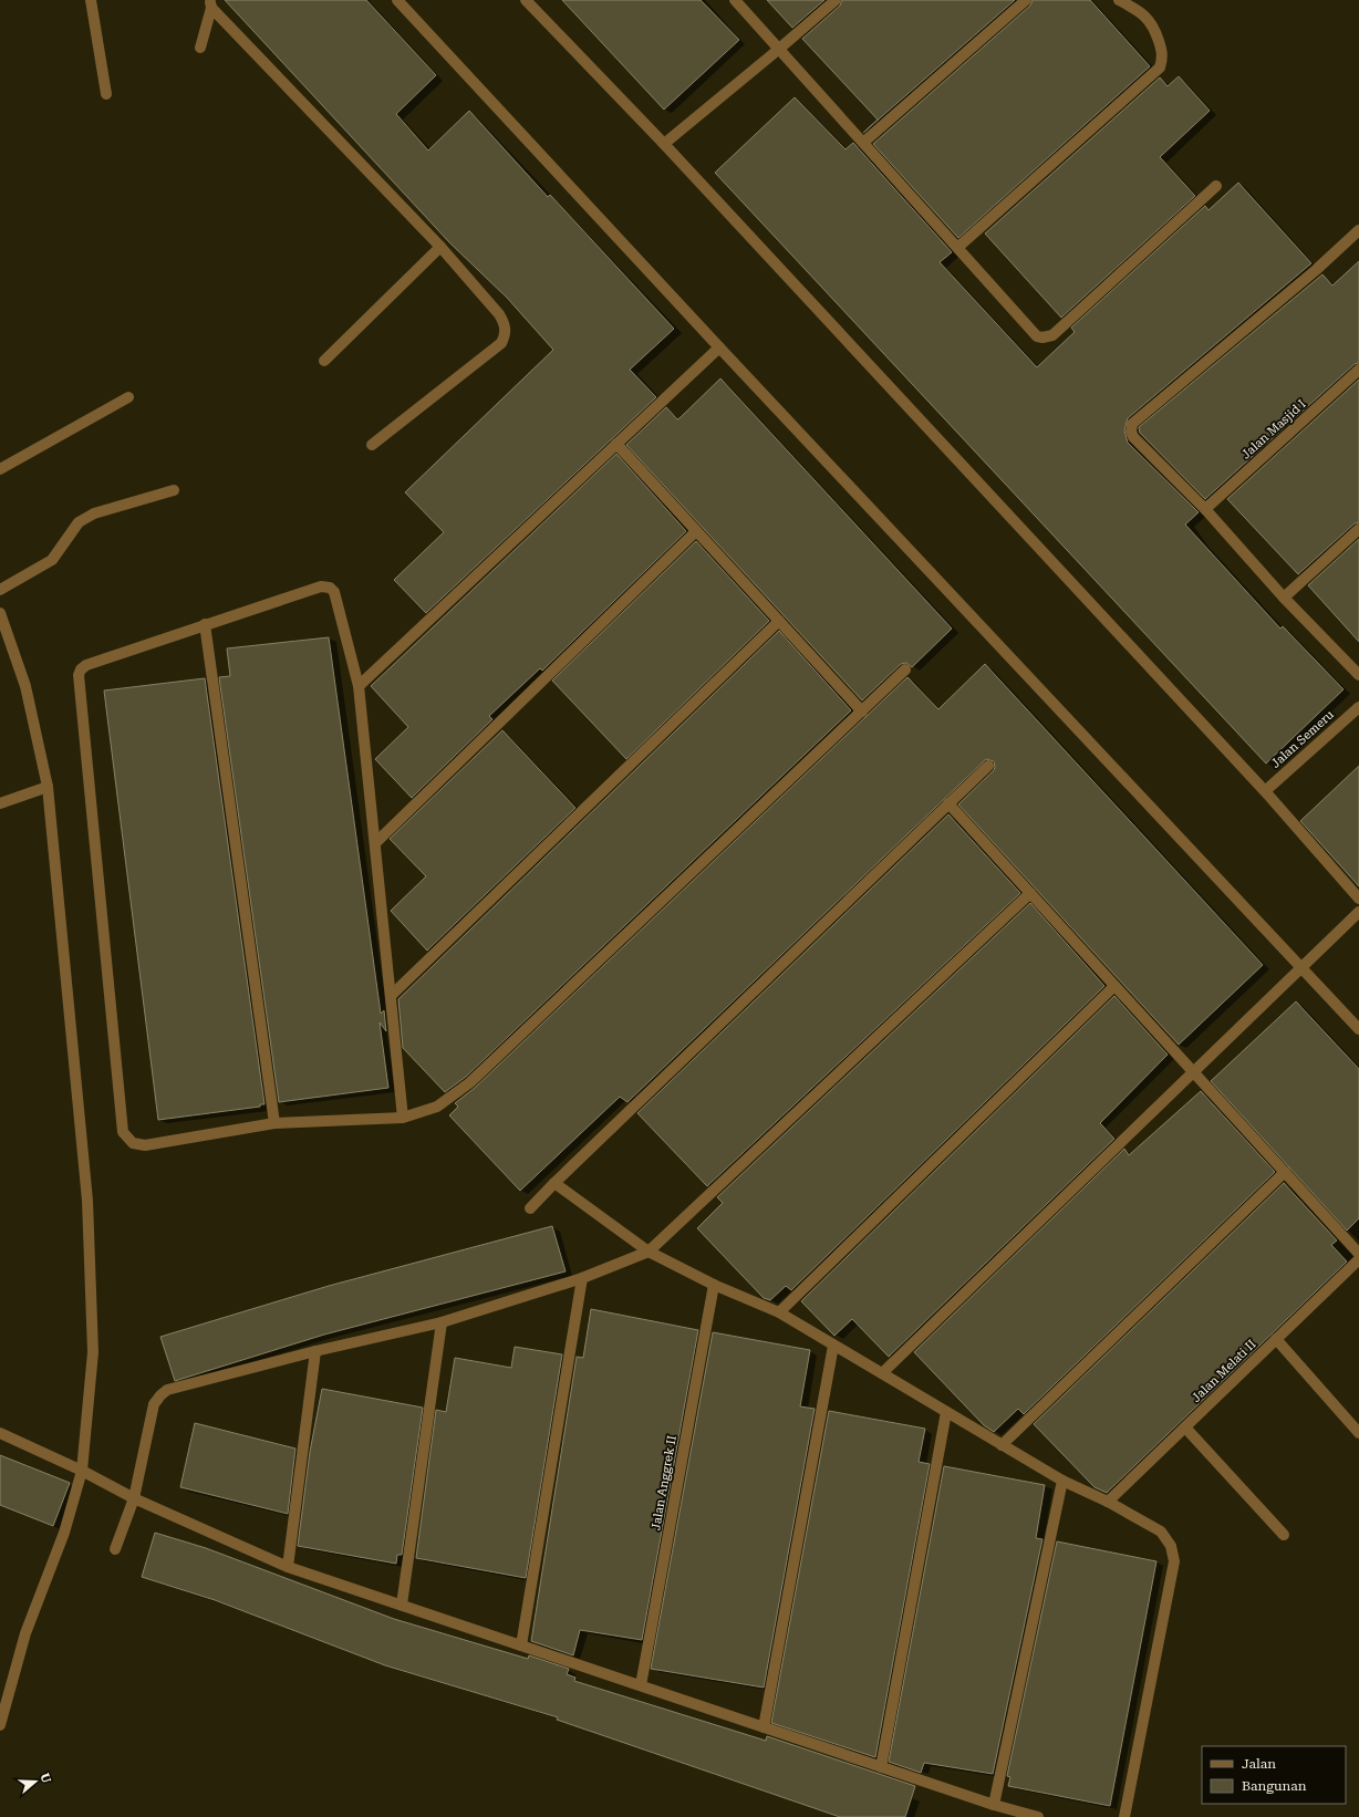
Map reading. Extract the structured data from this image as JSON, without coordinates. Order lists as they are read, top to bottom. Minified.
{"streets":{"street":["Jalan Masjid I","Jalan Semeru","Jalan Melati II","Jalan Anggrek II"]},"legend":["Jalan","Bangunan"],"north":"right"}
